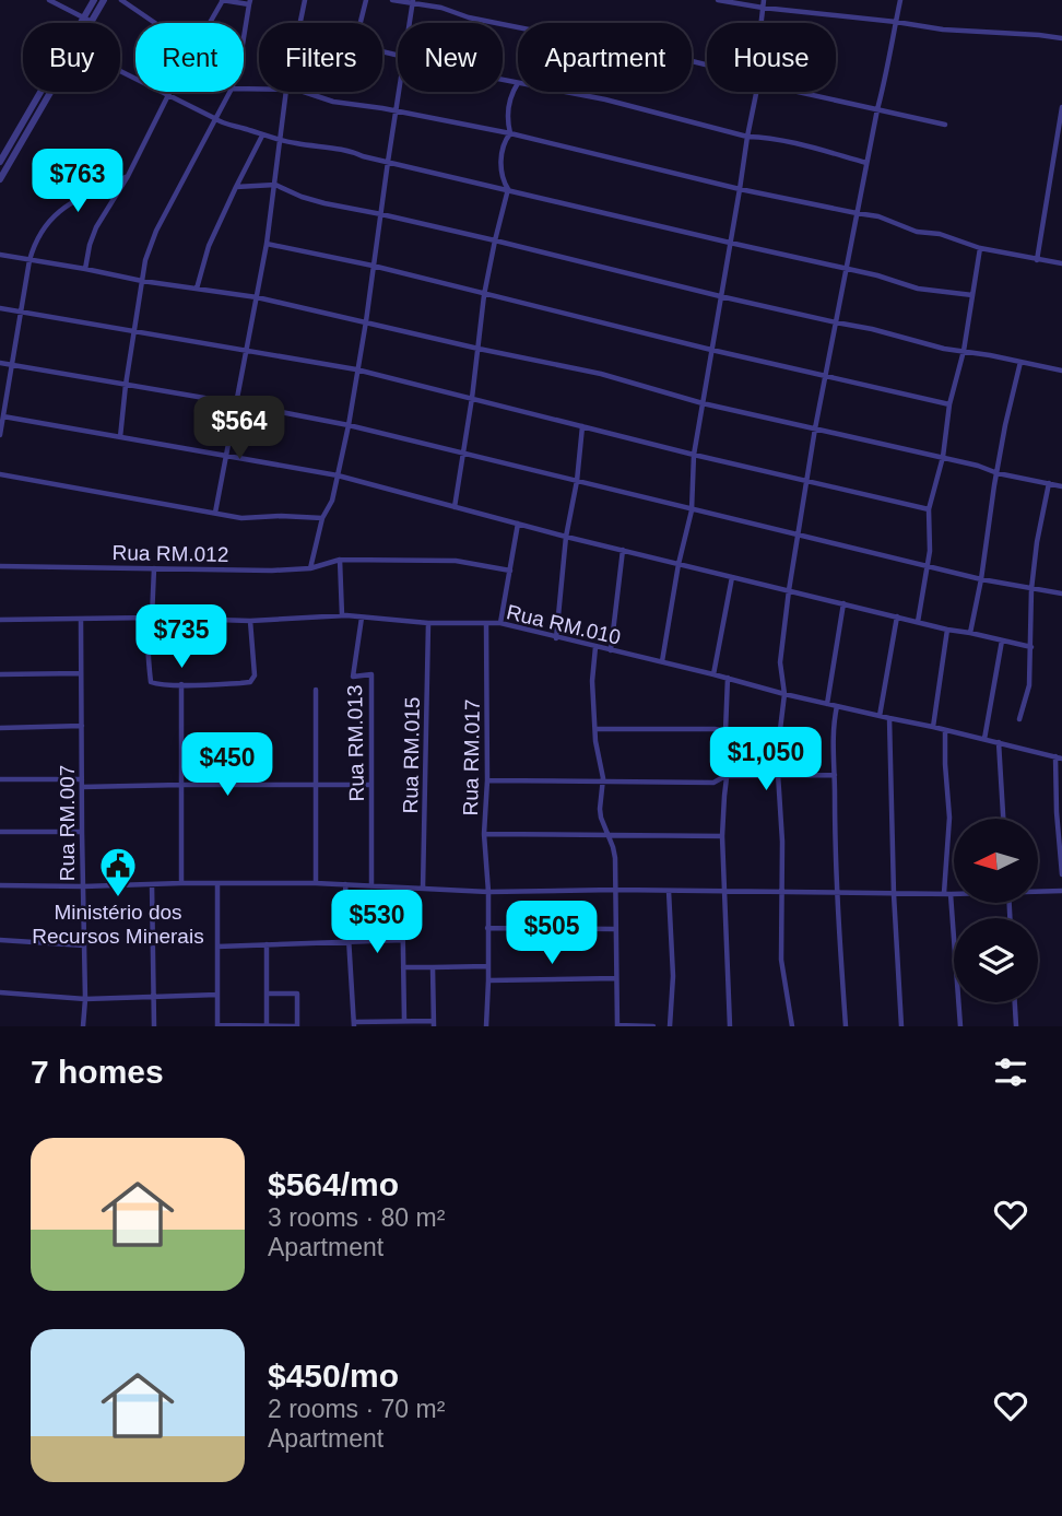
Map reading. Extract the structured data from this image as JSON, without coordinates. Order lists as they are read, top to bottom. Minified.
{"streets":{"street":["Rua RM.012","Rua RM.010","Rua RM.013","Rua RM.015","Rua RM.017","Rua RM.007"]},"crossings":[["Rua RM.010","Rua RM.013"],["Rua RM.010","Rua RM.015"],["Rua RM.010","Rua RM.017"],["Rua RM.010","Rua RM.007"]],"places":{"public building":["Ministério dos Recursos Minerais"]},"north":"left","page":{"chip":["Buy","Rent","Filters","New","Apartment","House"],"price":["$763","$564","$735","$1,050","$450","$530","$505"],"heading":"7 homes","list":[{"name":"$564/mo","note":"3 rooms · 80 m² · Apartment"},{"name":"$450/mo","note":"2 rooms · 70 m² · Apartment"}]}}
